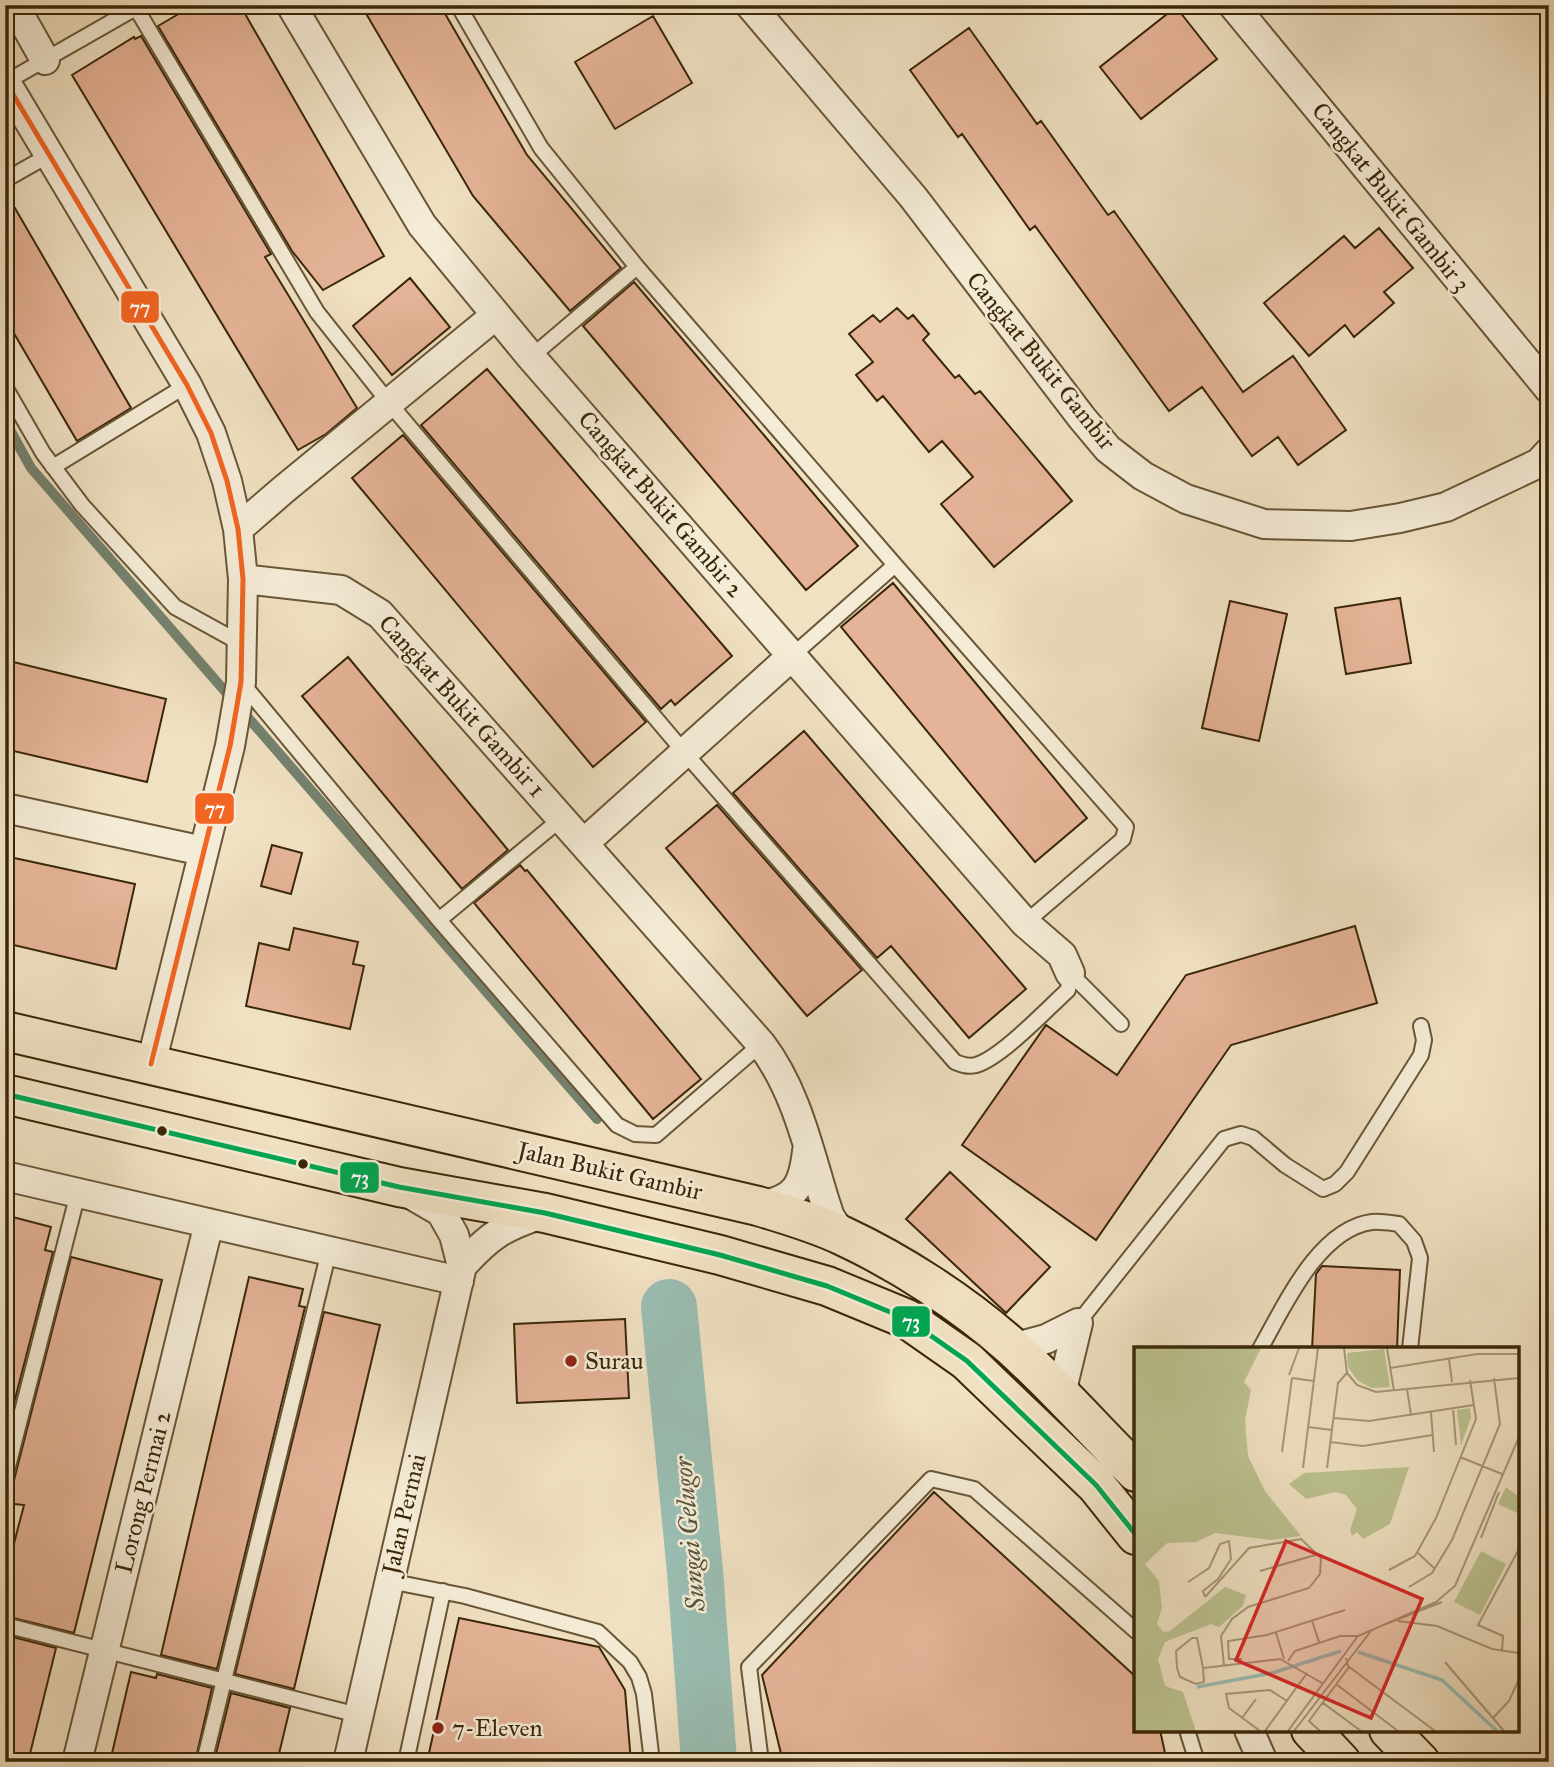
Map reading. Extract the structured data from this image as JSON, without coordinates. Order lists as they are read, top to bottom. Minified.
{"streets":{"main road":["Jalan Bukit Gambir"],"street":["Cangkat Bukit Gambir 3","Cangkat Bukit Gambir","Cangkat Bukit Gambir 2","Cangkat Bukit Gambir 1","Lorong Permai 2","Jalan Permai"]},"crossings":[["Cangkat Bukit Gambir 1","Jalan Bukit Gambir"]],"water":["Sungai Gelugor"],"places":["Surau","7-Eleven"],"lines":["transit line 77","transit line 73"]}
